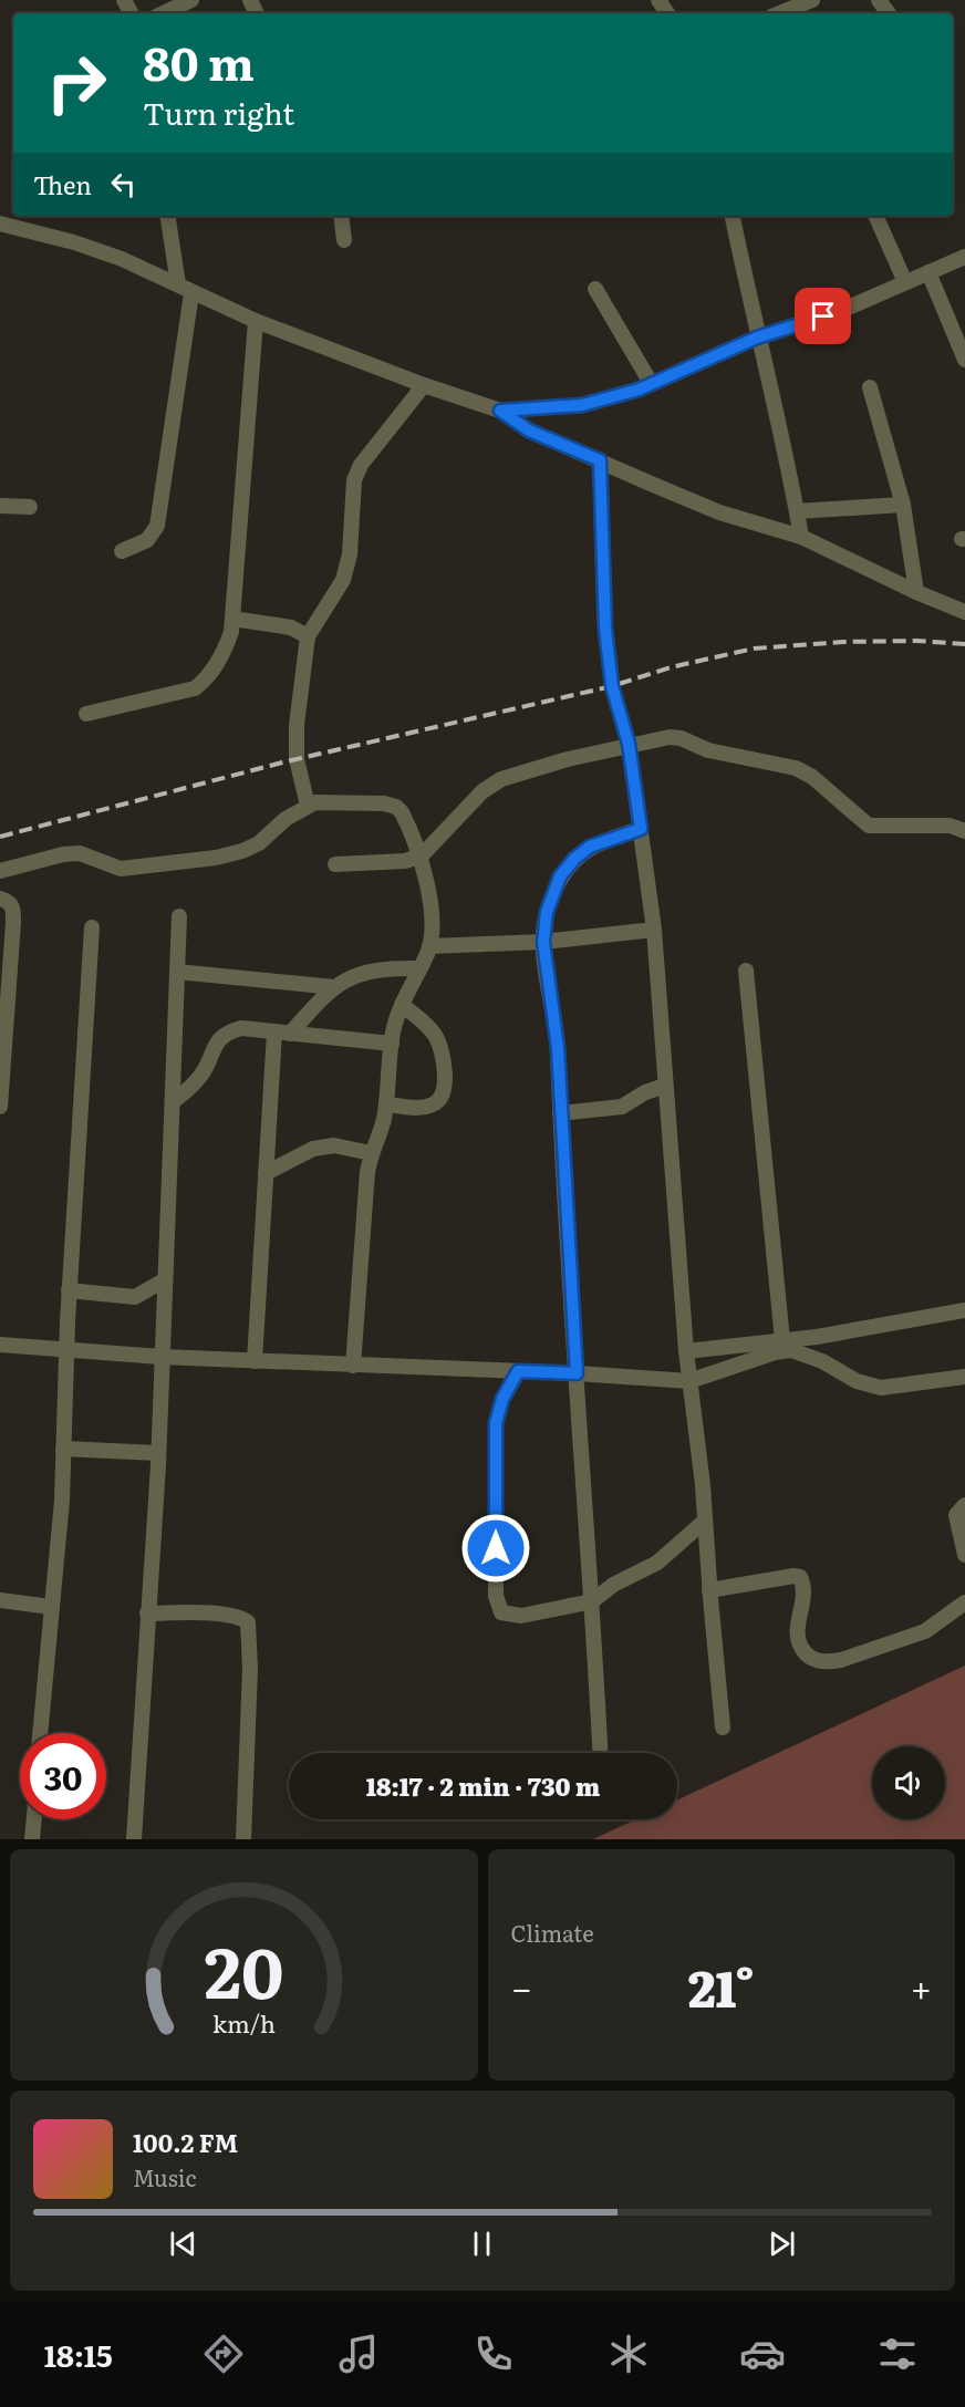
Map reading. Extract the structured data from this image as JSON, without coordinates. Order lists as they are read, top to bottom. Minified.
{"page":{"turn":["80 m","Turn right"],"then":"Then","limit":"30","trip":"18:17 · 2 min · 730 m","tile":"Climate","heat":["−","21°","+"],"song":["100.2 FM","Music"],"tabs":"18:15","gauge":["20","km/h"]}}
